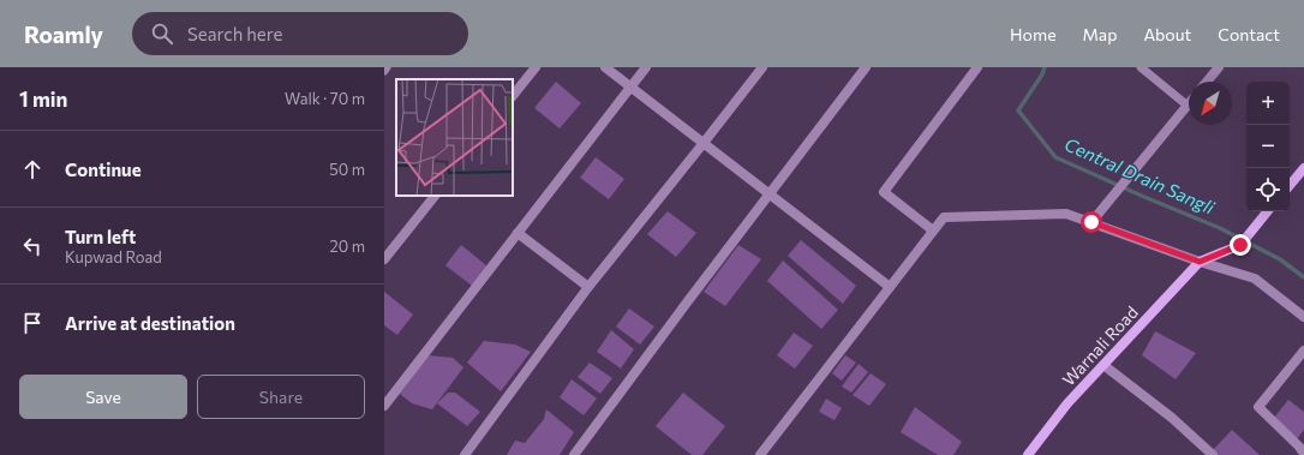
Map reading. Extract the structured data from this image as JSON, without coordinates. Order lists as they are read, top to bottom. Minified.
{"streets":{"main road":["Warnali Road"]},"water":["Central Drain Sangli"],"north":"bottom left","page":{"header":"Roamly","search":"Search here","nav":["Home","Map","About","Contact"],"heading":["1 min","Walk · 70 m"],"map_buttons":["+","−"],"list":[["Continue","50 m"],["Turn left","Kupwad Road","20 m"],"Arrive at destination"],"buttons":["Save","Share"]}}
